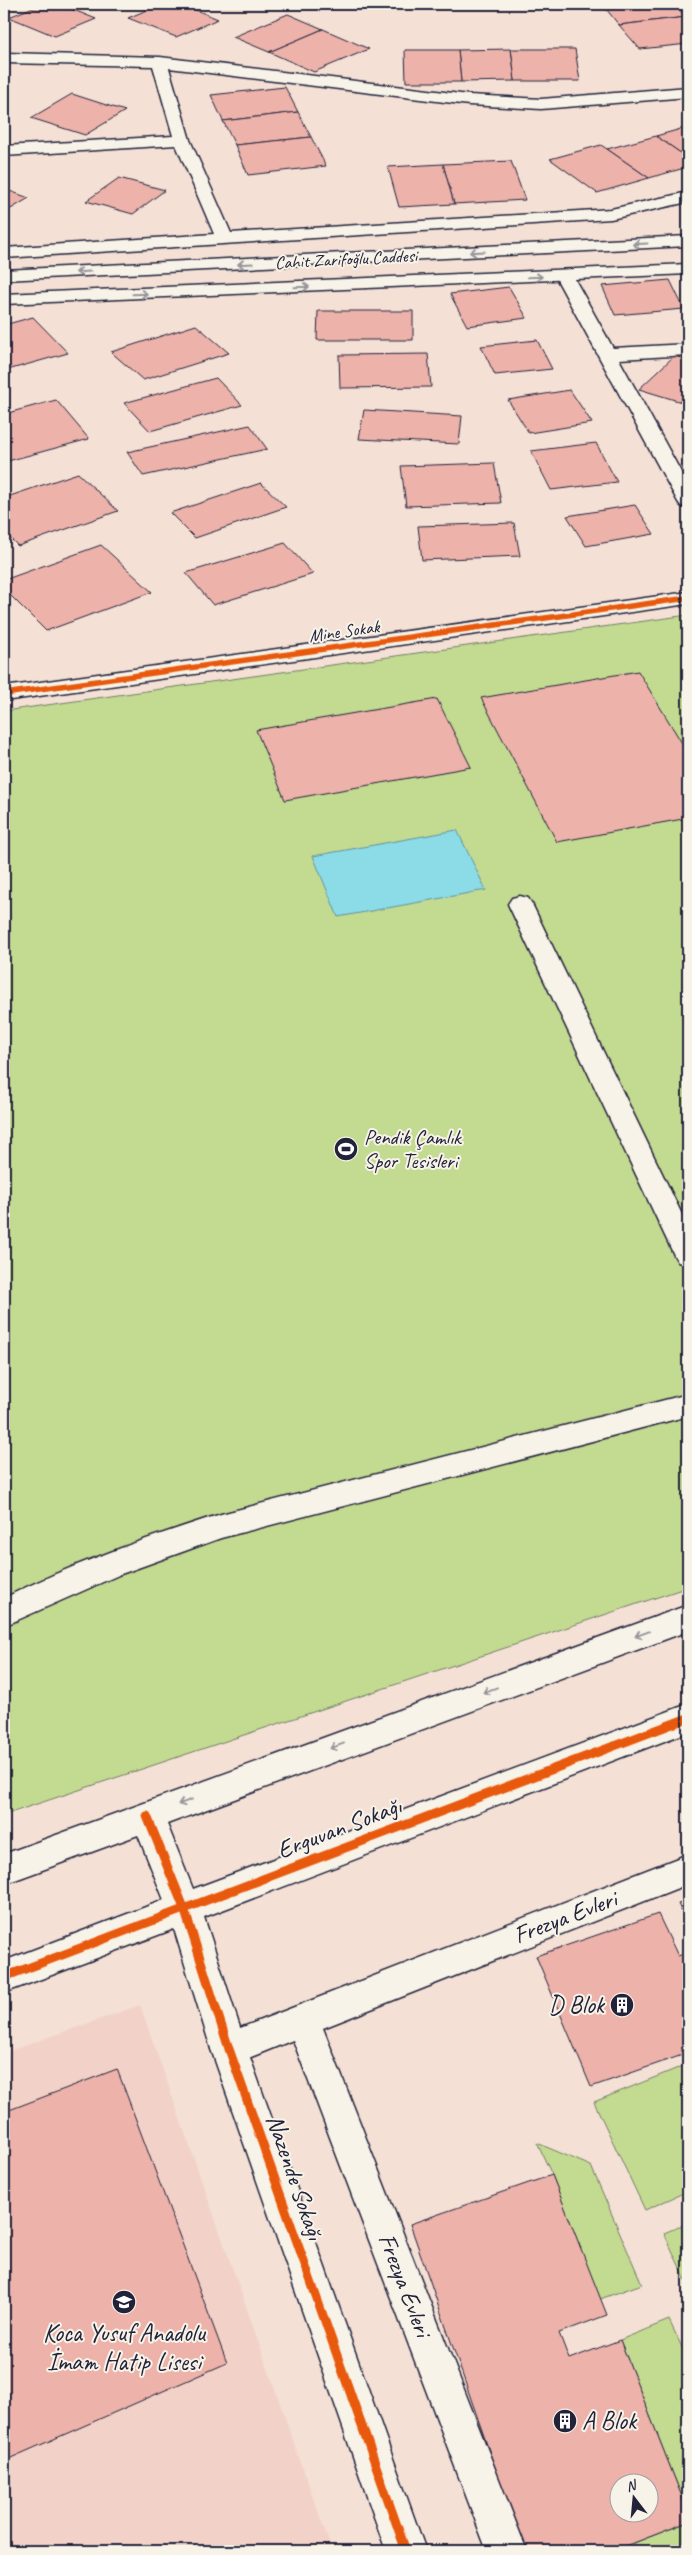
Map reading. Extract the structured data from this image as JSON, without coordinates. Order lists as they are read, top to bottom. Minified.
{"streets":{"street":["Cahit Zarifoğlu Caddesi","Mine Sokak","Erguvan Sokağı","Frezya Evleri","Nazende Sokağı"]},"crossings":[["Erguvan Sokağı","Nazende Sokağı"],["Frezya Evleri","Nazende Sokağı"]],"places":{"sports":["Pendik Çamlık Spor Tesisleri"],"building":["D Blok","A Blok"],"school or university":["Koca Yusuf Anadolu İmam Hatip Lisesi"]},"north":"top"}
